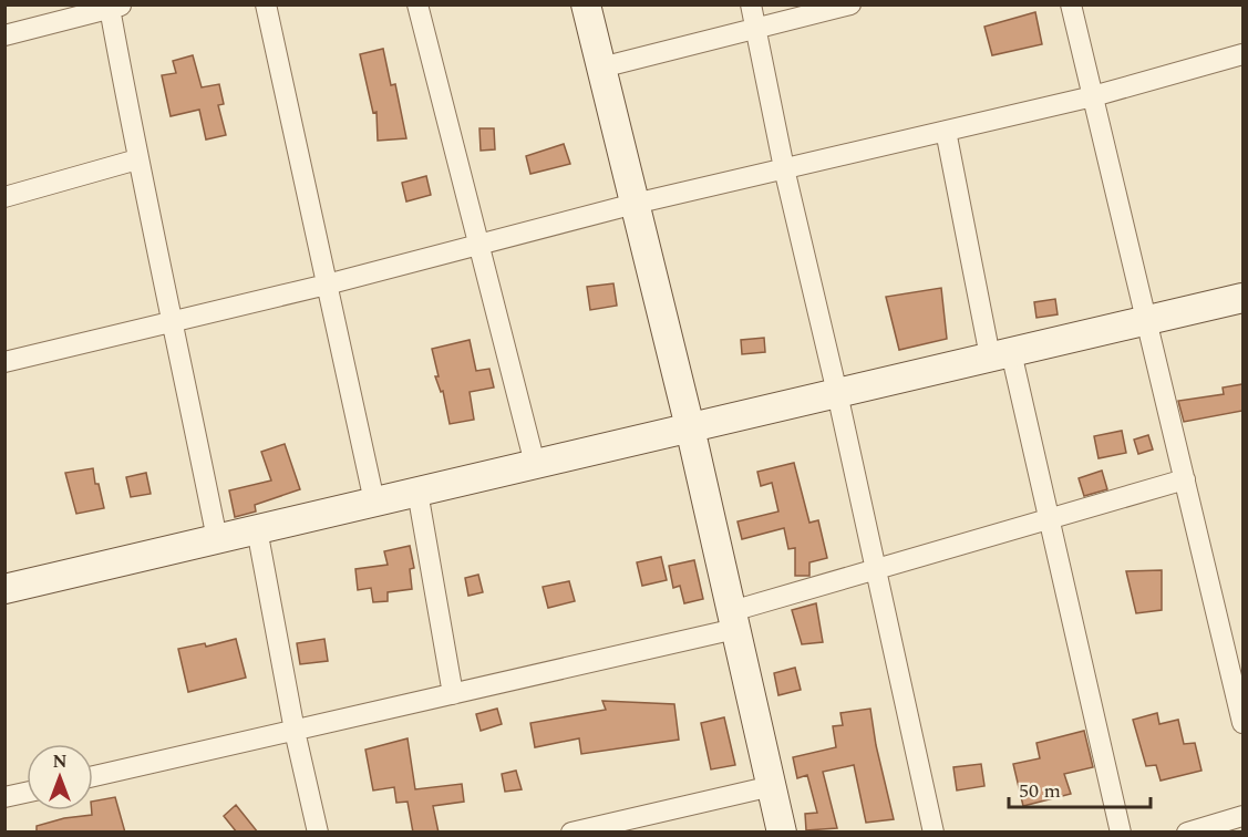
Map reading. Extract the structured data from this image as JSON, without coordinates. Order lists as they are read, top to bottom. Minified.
{"scale_bar":"50 m","north":"top"}
